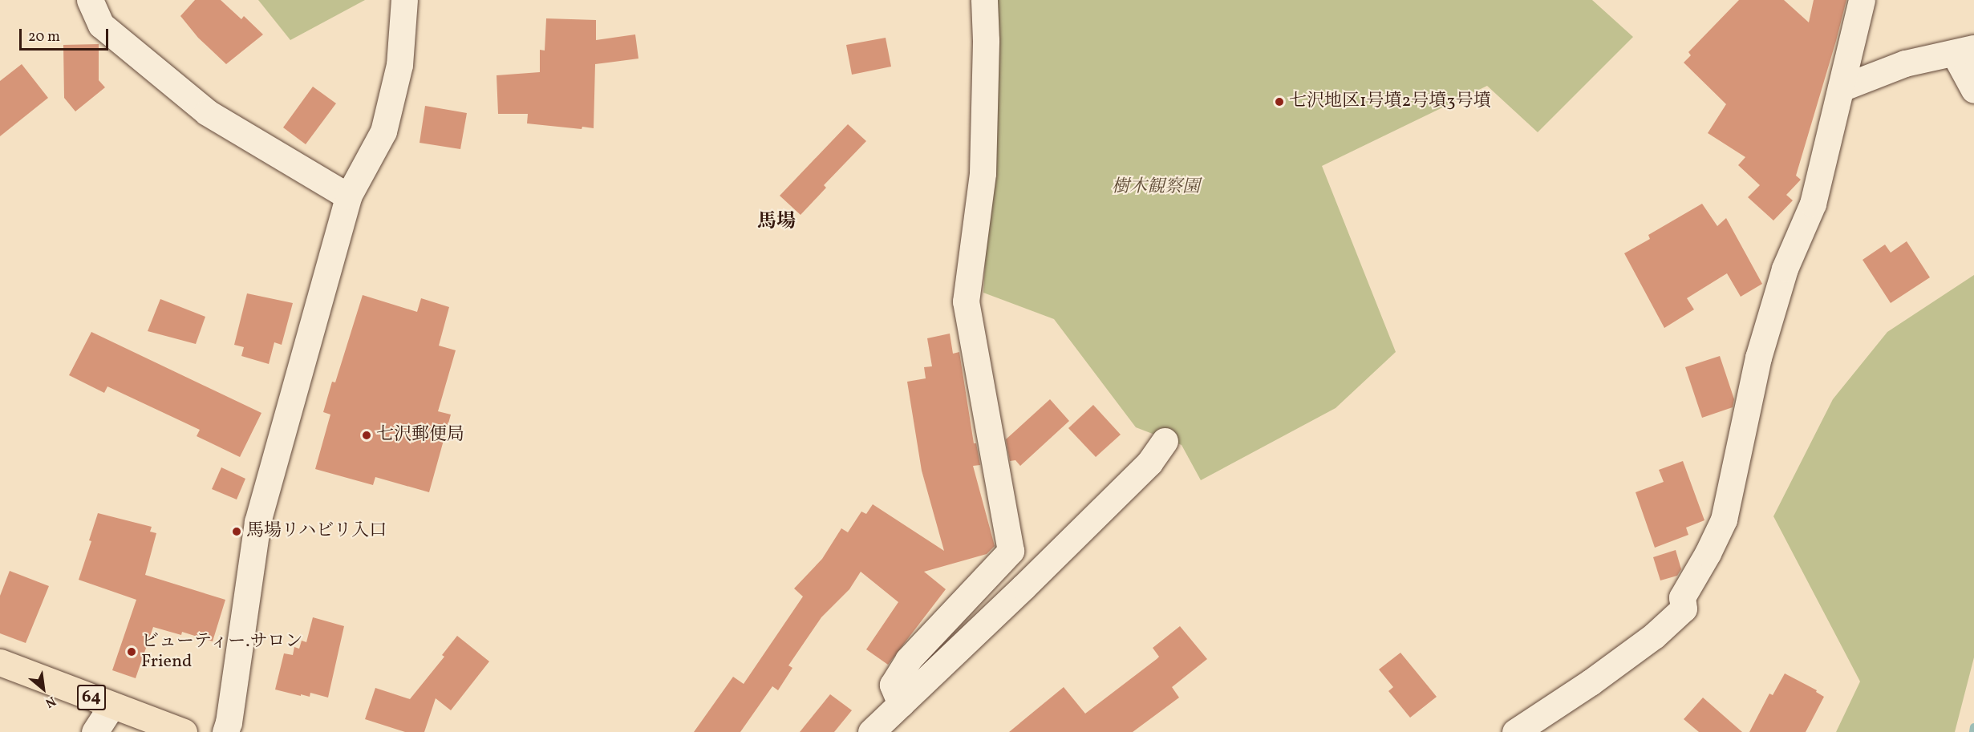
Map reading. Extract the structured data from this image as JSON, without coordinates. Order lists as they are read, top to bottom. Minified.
{"streets":{"main road":["64"]},"districts":["馬場"],"parks":["樹木観察園"],"places":["七沢地区1号墳2号墳3号墳","七沢郵便局","馬場リハビリ入口","ビューティー.サロン Friend"],"scale_bar":"20 m","north":"bottom right"}
